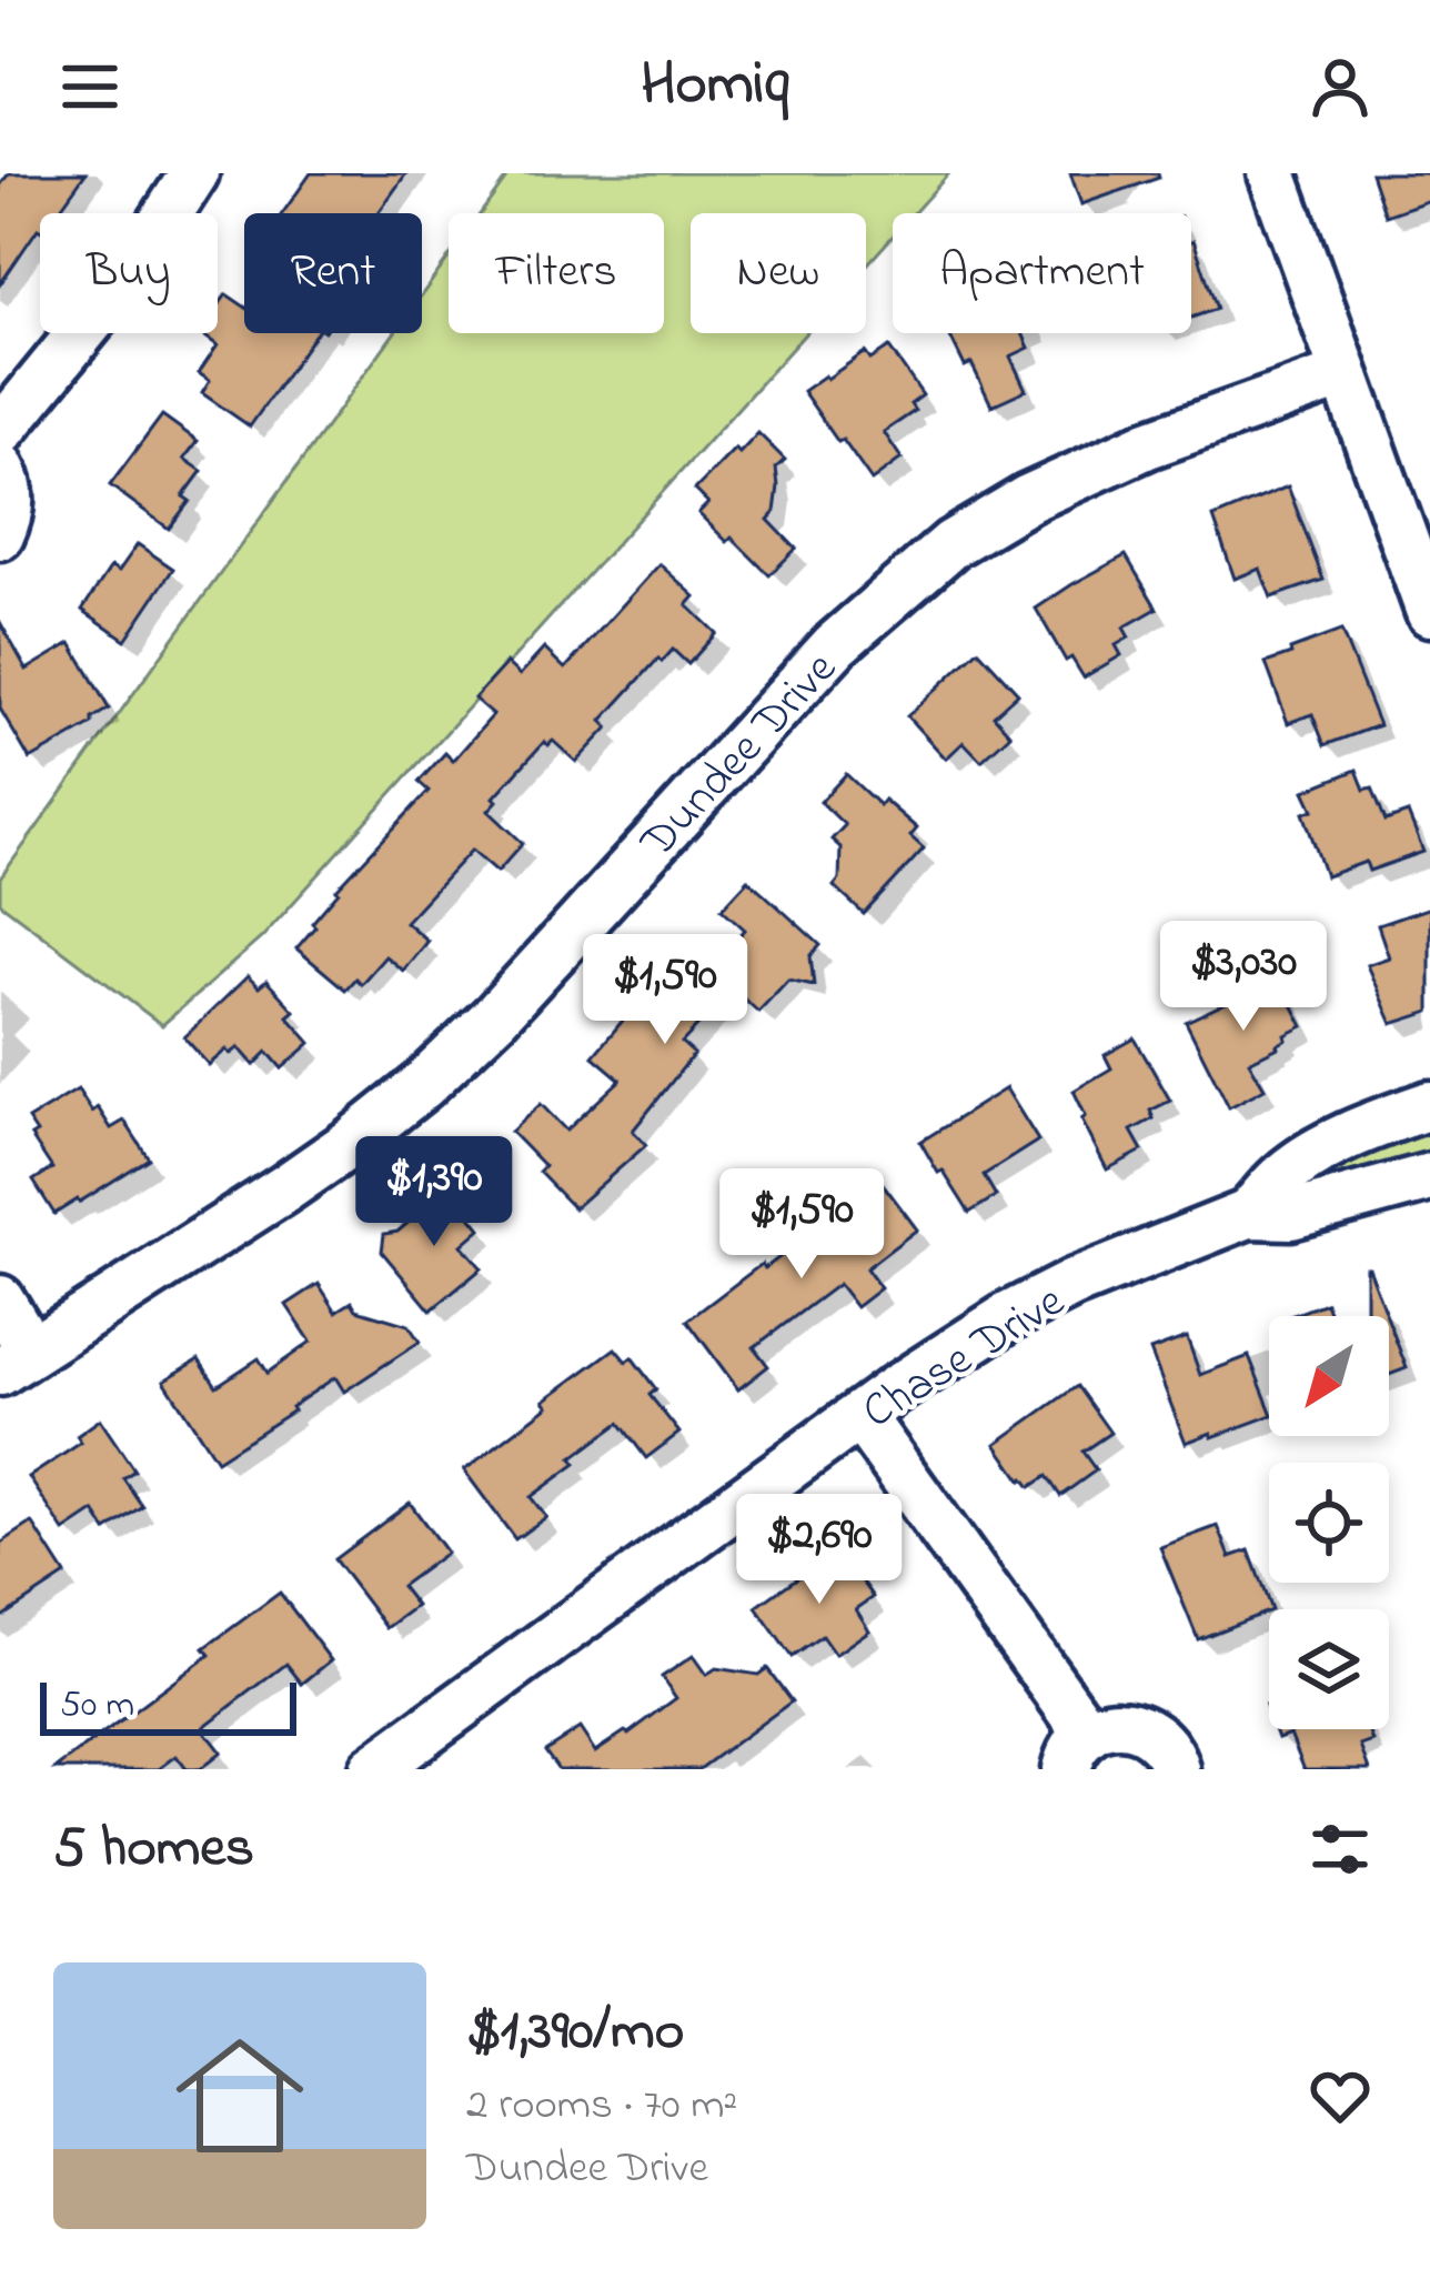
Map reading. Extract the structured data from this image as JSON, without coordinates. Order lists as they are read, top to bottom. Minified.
{"streets":{"street":["Dundee Drive","Chase Drive"]},"scale_bar":"50 m","north":"bottom left","page":{"header":"Homiq","chip":["Buy","Rent","Filters","New","Apartment"],"price":["$3,030","$1,590","$1,390","$1,590","$2,690"],"scale":"50 m","heading":"5 homes","list":[{"name":"$1,390/mo","note":"2 rooms · 70 m² · Dundee Drive"}]}}
